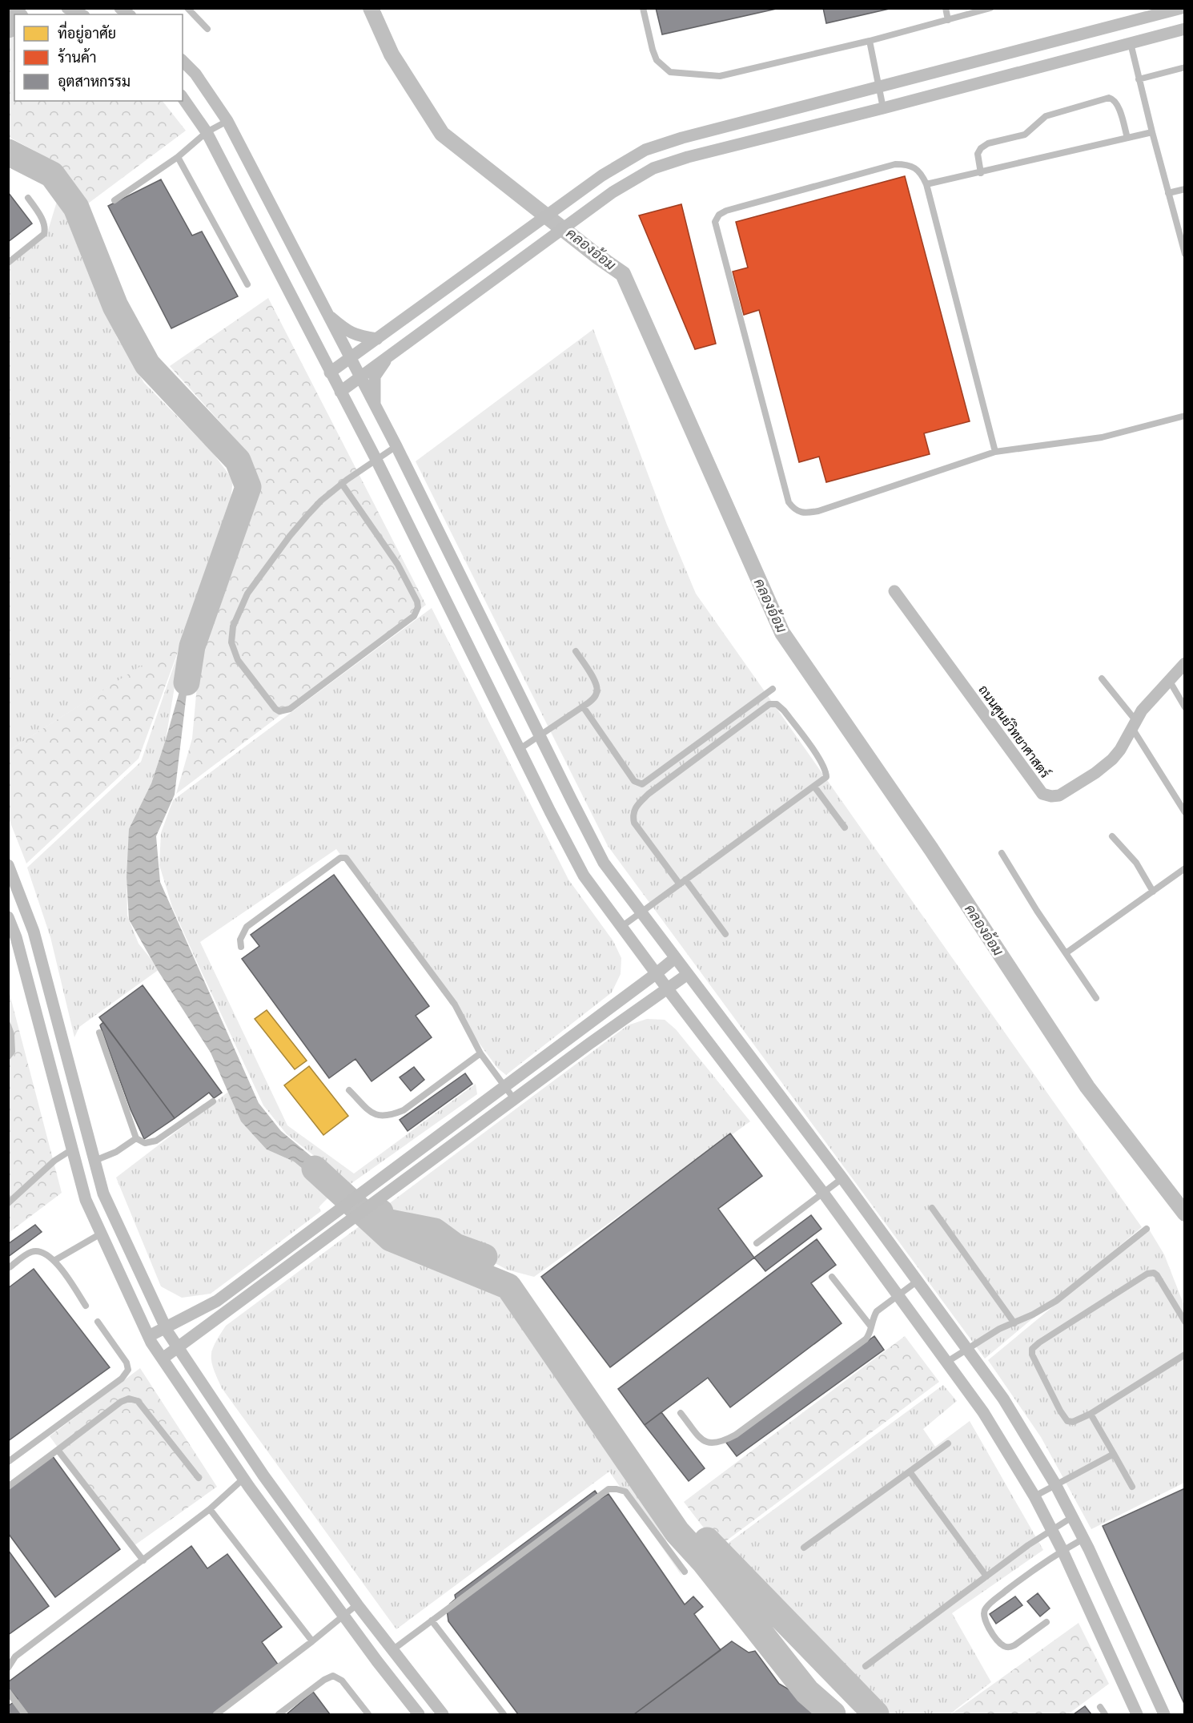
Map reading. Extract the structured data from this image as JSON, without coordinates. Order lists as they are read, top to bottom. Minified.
{"streets":{"street":["ถนนศูนย์วิทยาศาสตร์"]},"water":["คลองอ้อม"],"legend":["ที่อยู่อาศัย","ร้านค้า","อุตสาหกรรม"]}
